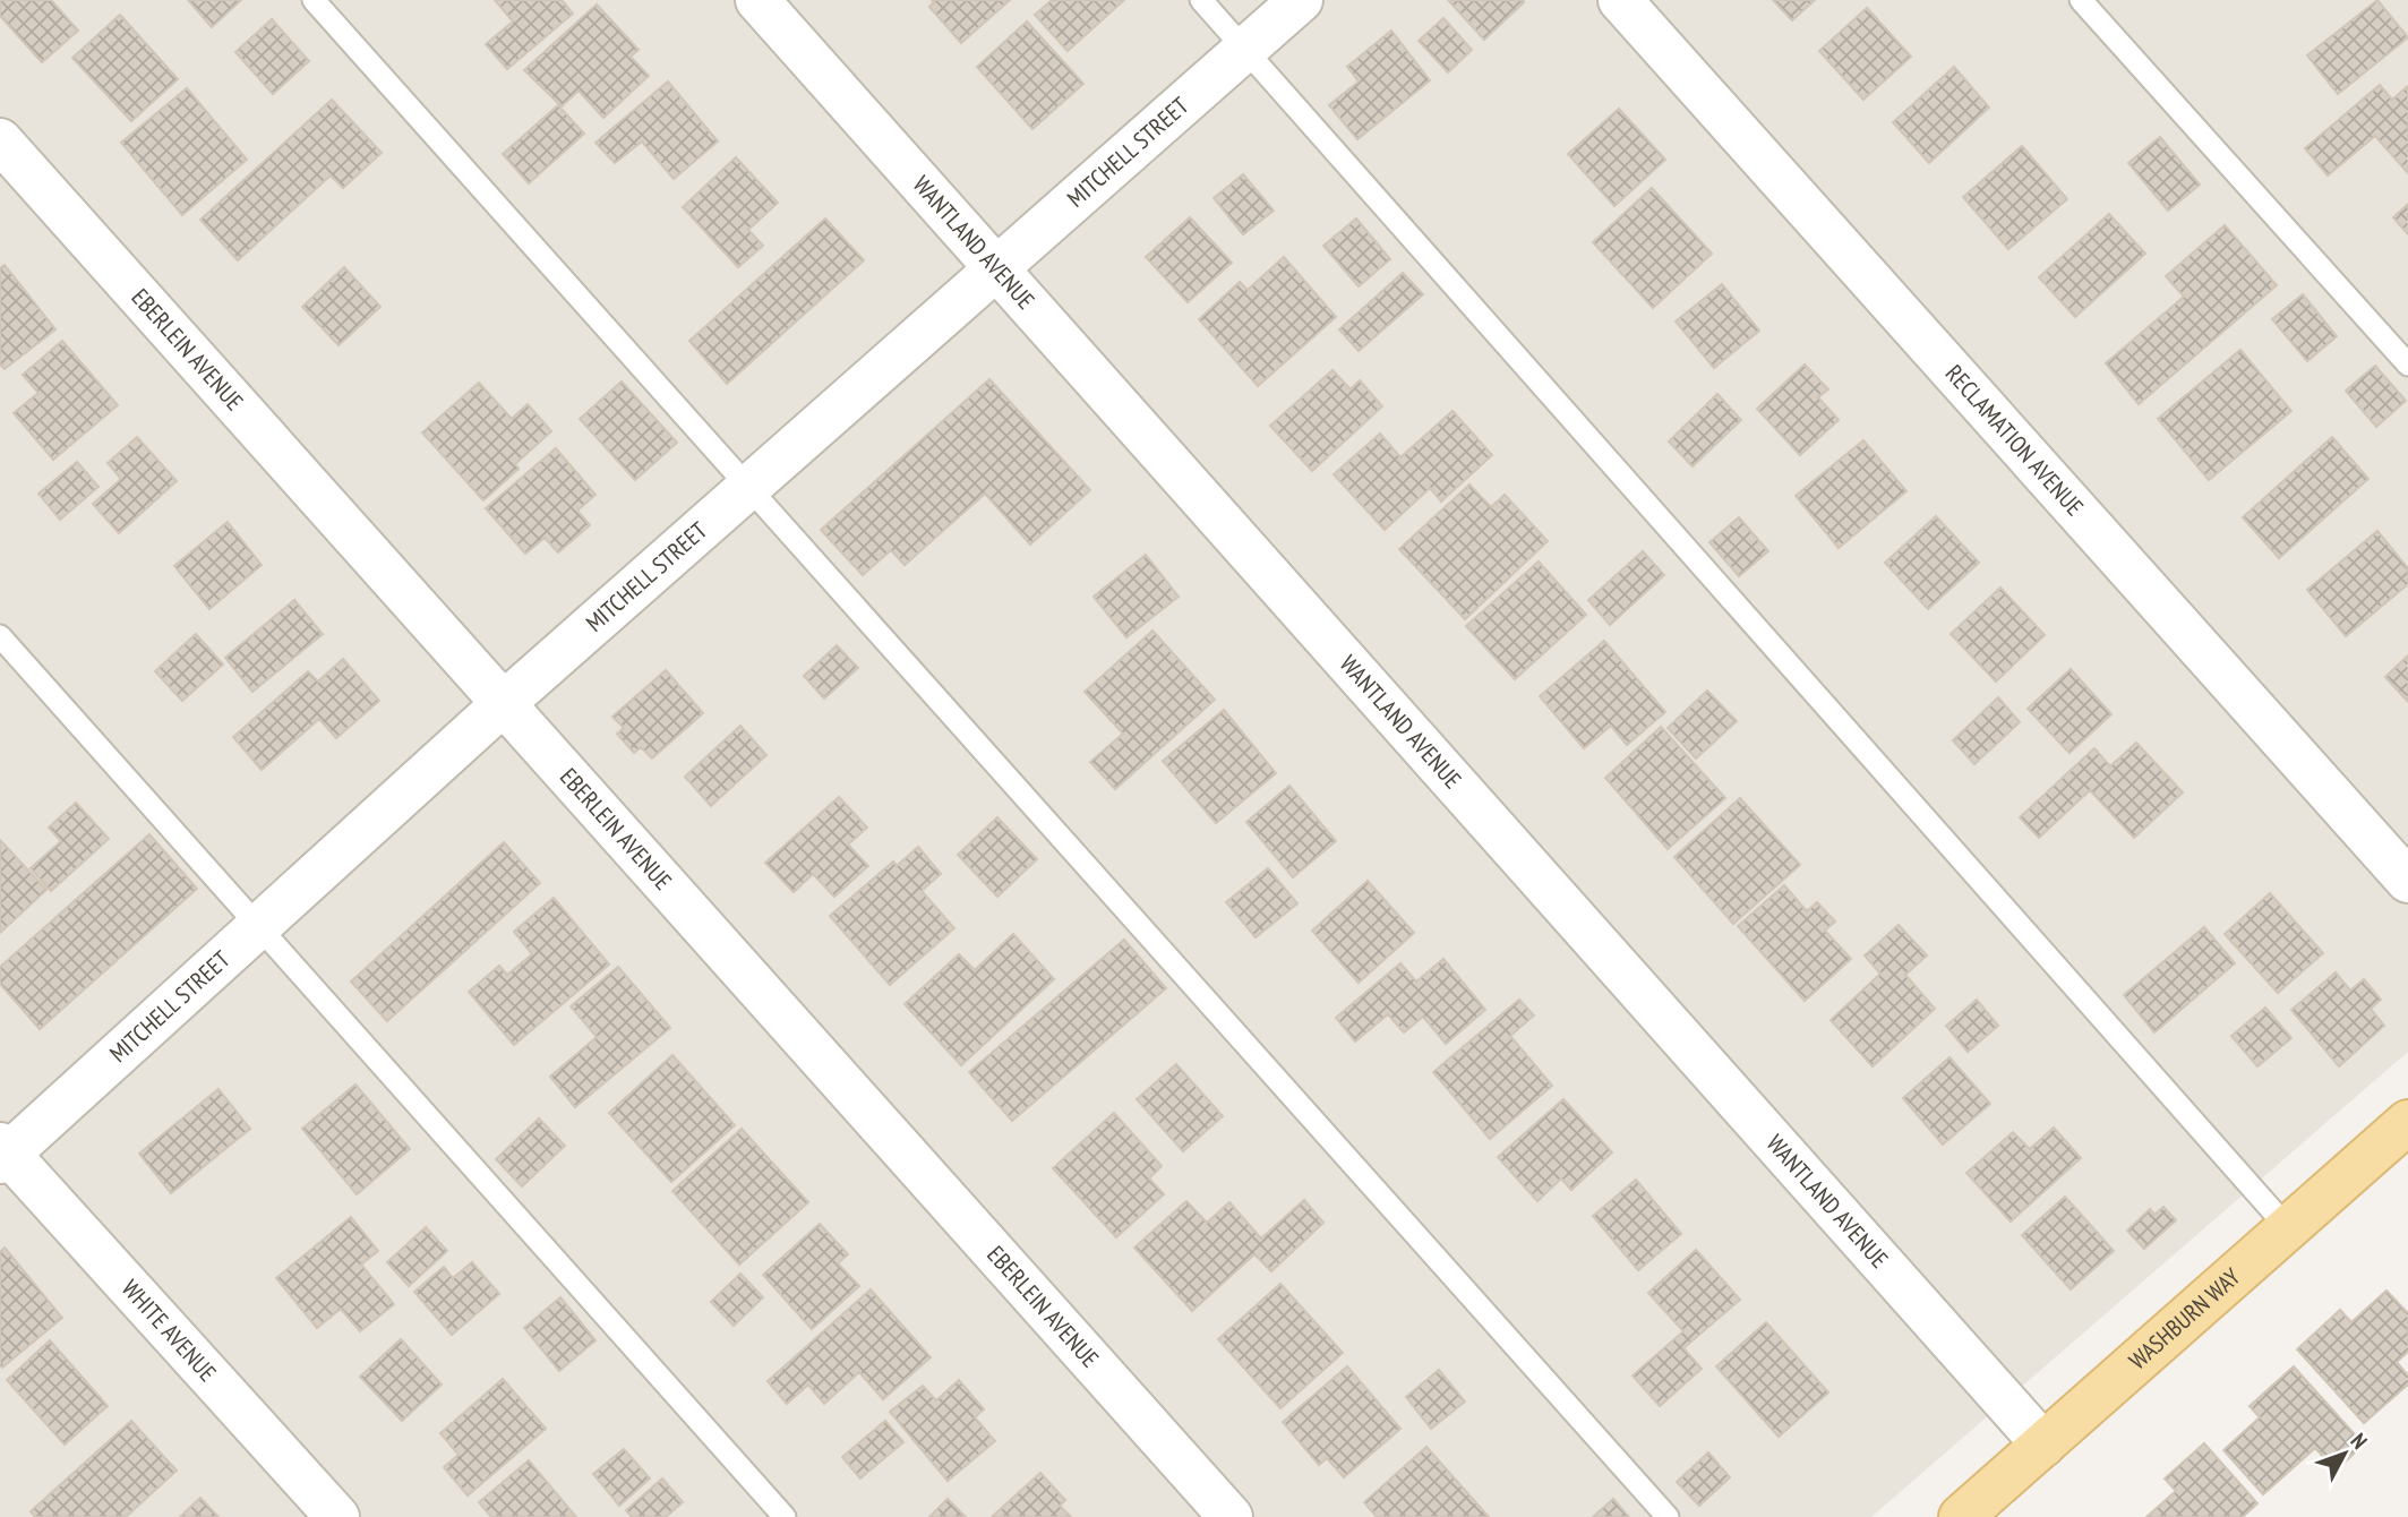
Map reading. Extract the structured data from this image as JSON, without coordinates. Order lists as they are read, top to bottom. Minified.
{"streets":{"main road":["WASHBURN WAY"],"street":["MITCHELL STREET","WANTLAND AVENUE","EBERLEIN AVENUE","RECLAMATION AVENUE","WHITE AVENUE"]},"crossings":[["MITCHELL STREET","WANTLAND AVENUE"],["MITCHELL STREET","EBERLEIN AVENUE"],["MITCHELL STREET","WHITE AVENUE"],["WANTLAND AVENUE","WASHBURN WAY"]],"north":"top right"}
